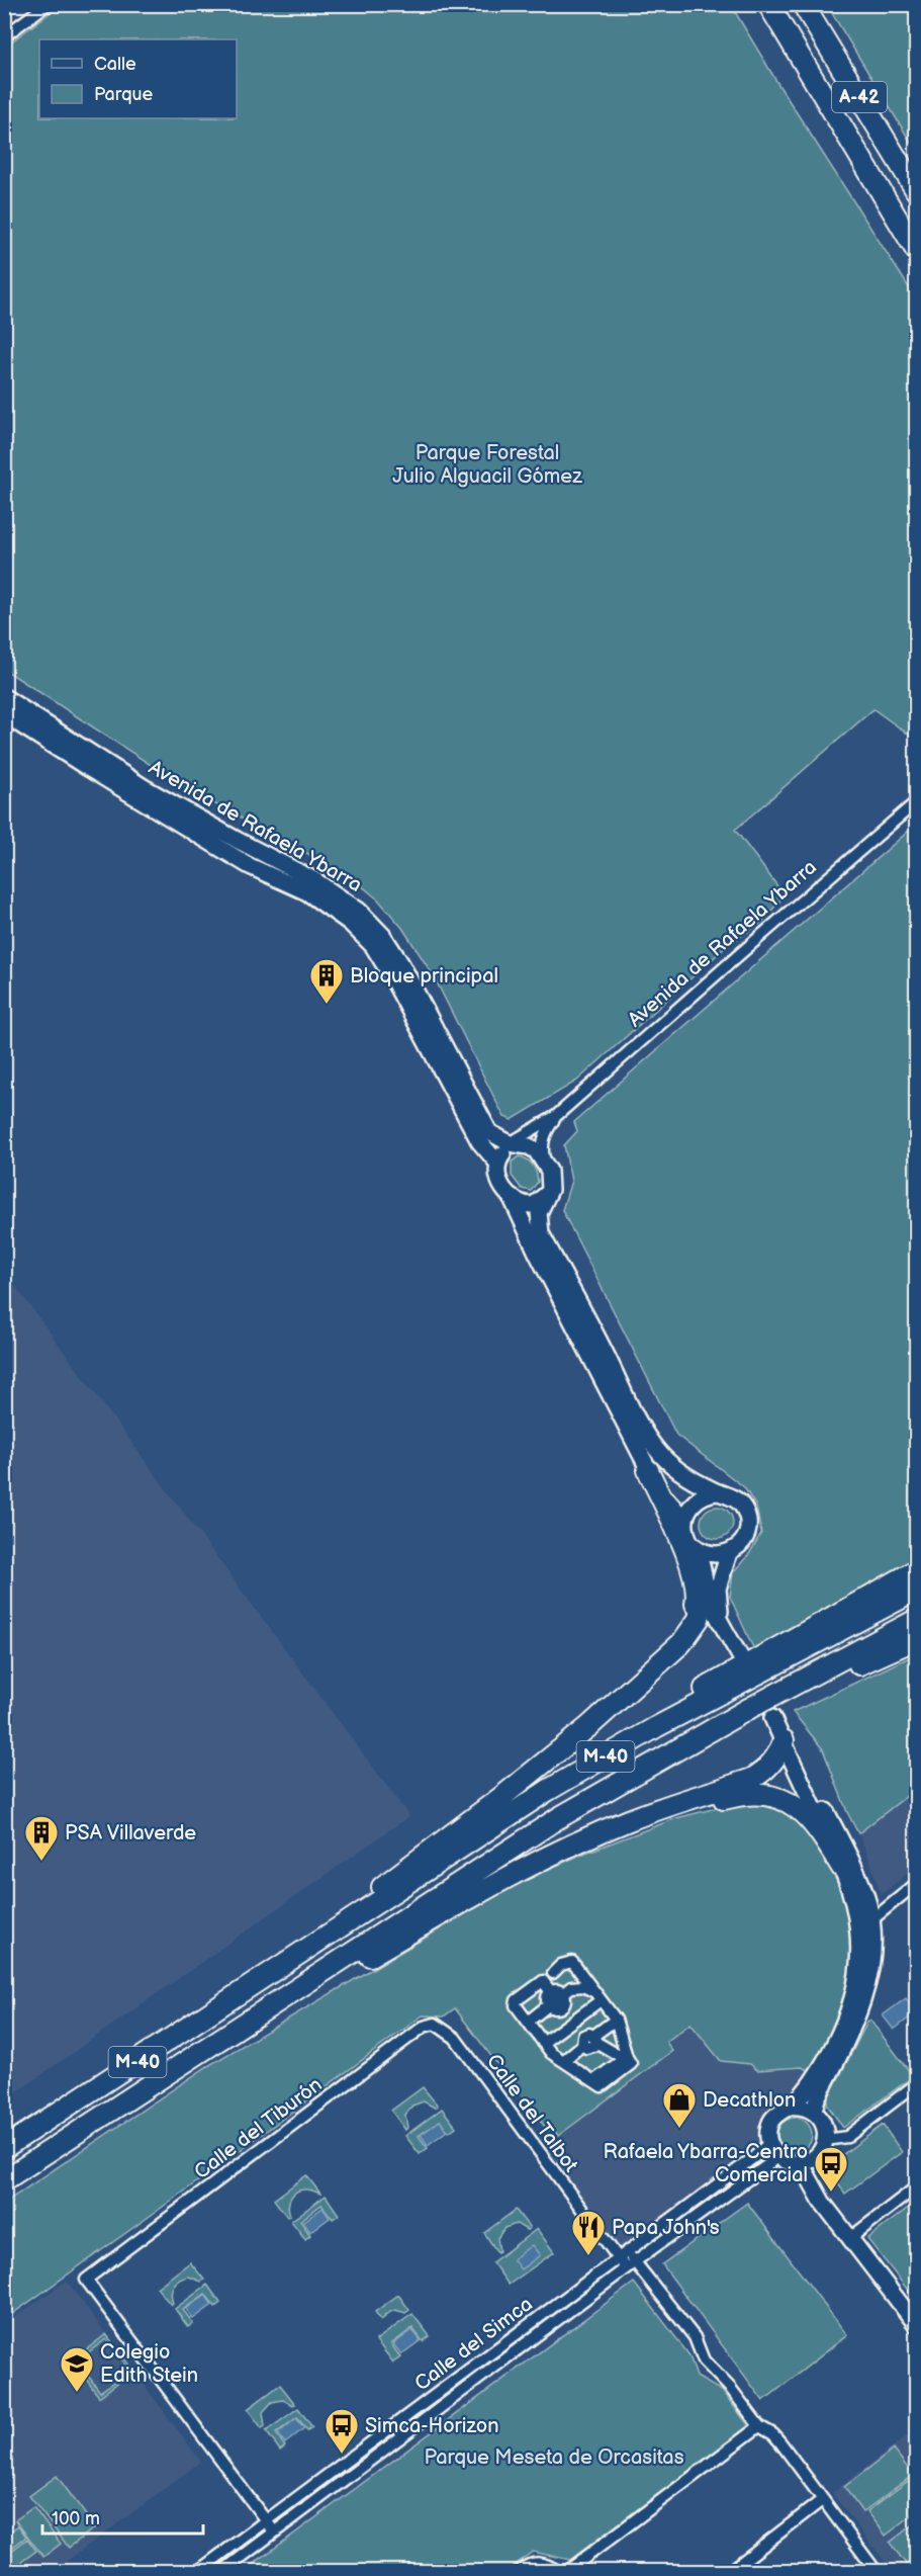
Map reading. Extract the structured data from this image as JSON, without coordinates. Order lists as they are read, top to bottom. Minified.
{"streets":{"highway":["A-42","M-40"],"main road":["Avenida de Rafaela Ybarra"],"street":["Calle del Talbot","Calle del Tiburón","Calle del Simca"]},"crossings":[["Calle del Talbot","Calle del Tiburón"],["Calle del Talbot","Calle del Simca"],["Calle del Tiburón","Calle del Simca"]],"parks":["Parque Forestal Julio Alguacil Gómez","Parque Meseta de Orcasitas"],"places":{"building":["Bloque principal","PSA Villaverde"],"shop":["Decathlon"],"bus stop":["Rafaela Ybarra-Centro Comercial","Simca-Horizon"],"restaurant":["Papa John's"],"school or university":["Colegio Edith Stein"]},"legend":["Calle","Parque"],"scale_bar":"100 m"}
